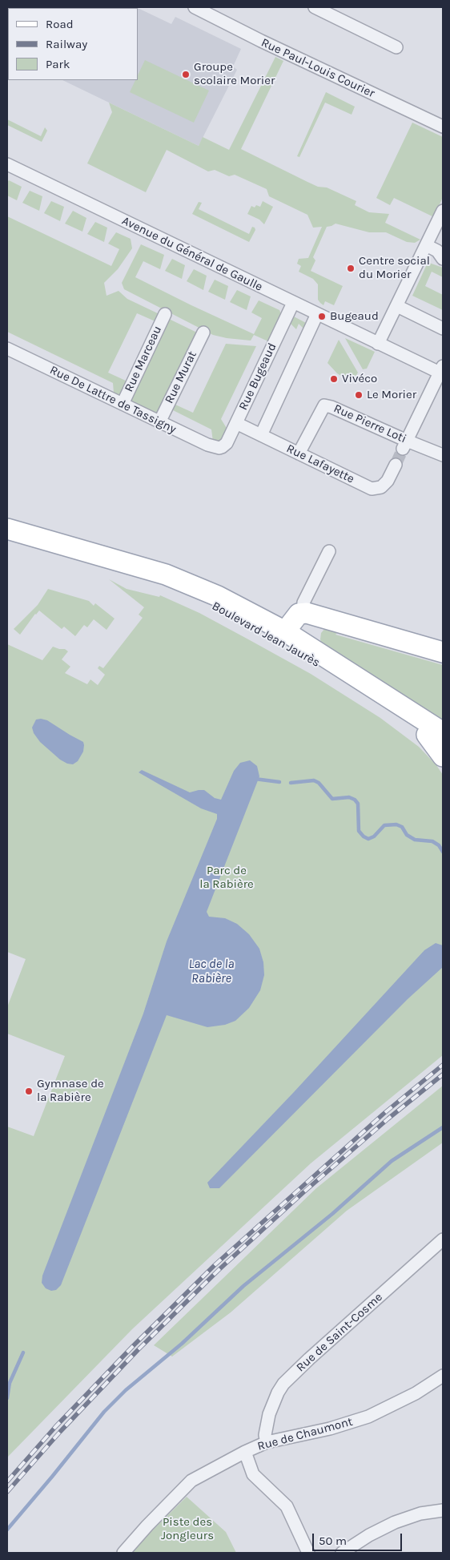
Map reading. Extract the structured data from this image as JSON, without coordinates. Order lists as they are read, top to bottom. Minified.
{"streets":{"main road":["Boulevard Jean Jaurès"],"street":["Rue Paul-Louis Courier","Avenue du Général de Gaulle","Rue Marceau","Rue Bugeaud","Rue Murat","Rue De Lattre de Tassigny","Rue Pierre Loti","Rue Lafayette","Rue de Saint-Cosme","Rue de Chaumont"]},"crossings":[["Avenue du Général de Gaulle","Rue Bugeaud"],["Rue Marceau","Rue De Lattre de Tassigny"],["Rue Bugeaud","Rue De Lattre de Tassigny"],["Rue Bugeaud","Rue Lafayette"],["Rue Murat","Rue De Lattre de Tassigny"],["Rue Pierre Loti","Rue Lafayette"],["Rue de Saint-Cosme","Rue de Chaumont"]],"water":["Lac de la Rabière"],"parks":["Parc de la Rabière","Piste des Jongleurs"],"places":["Groupe scolaire Morier","Centre social du Morier","Bugeaud","Vivéco","Le Morier","Gymnase de la Rabière"],"legend":["Road","Railway","Park"],"scale_bar":"50 m"}
